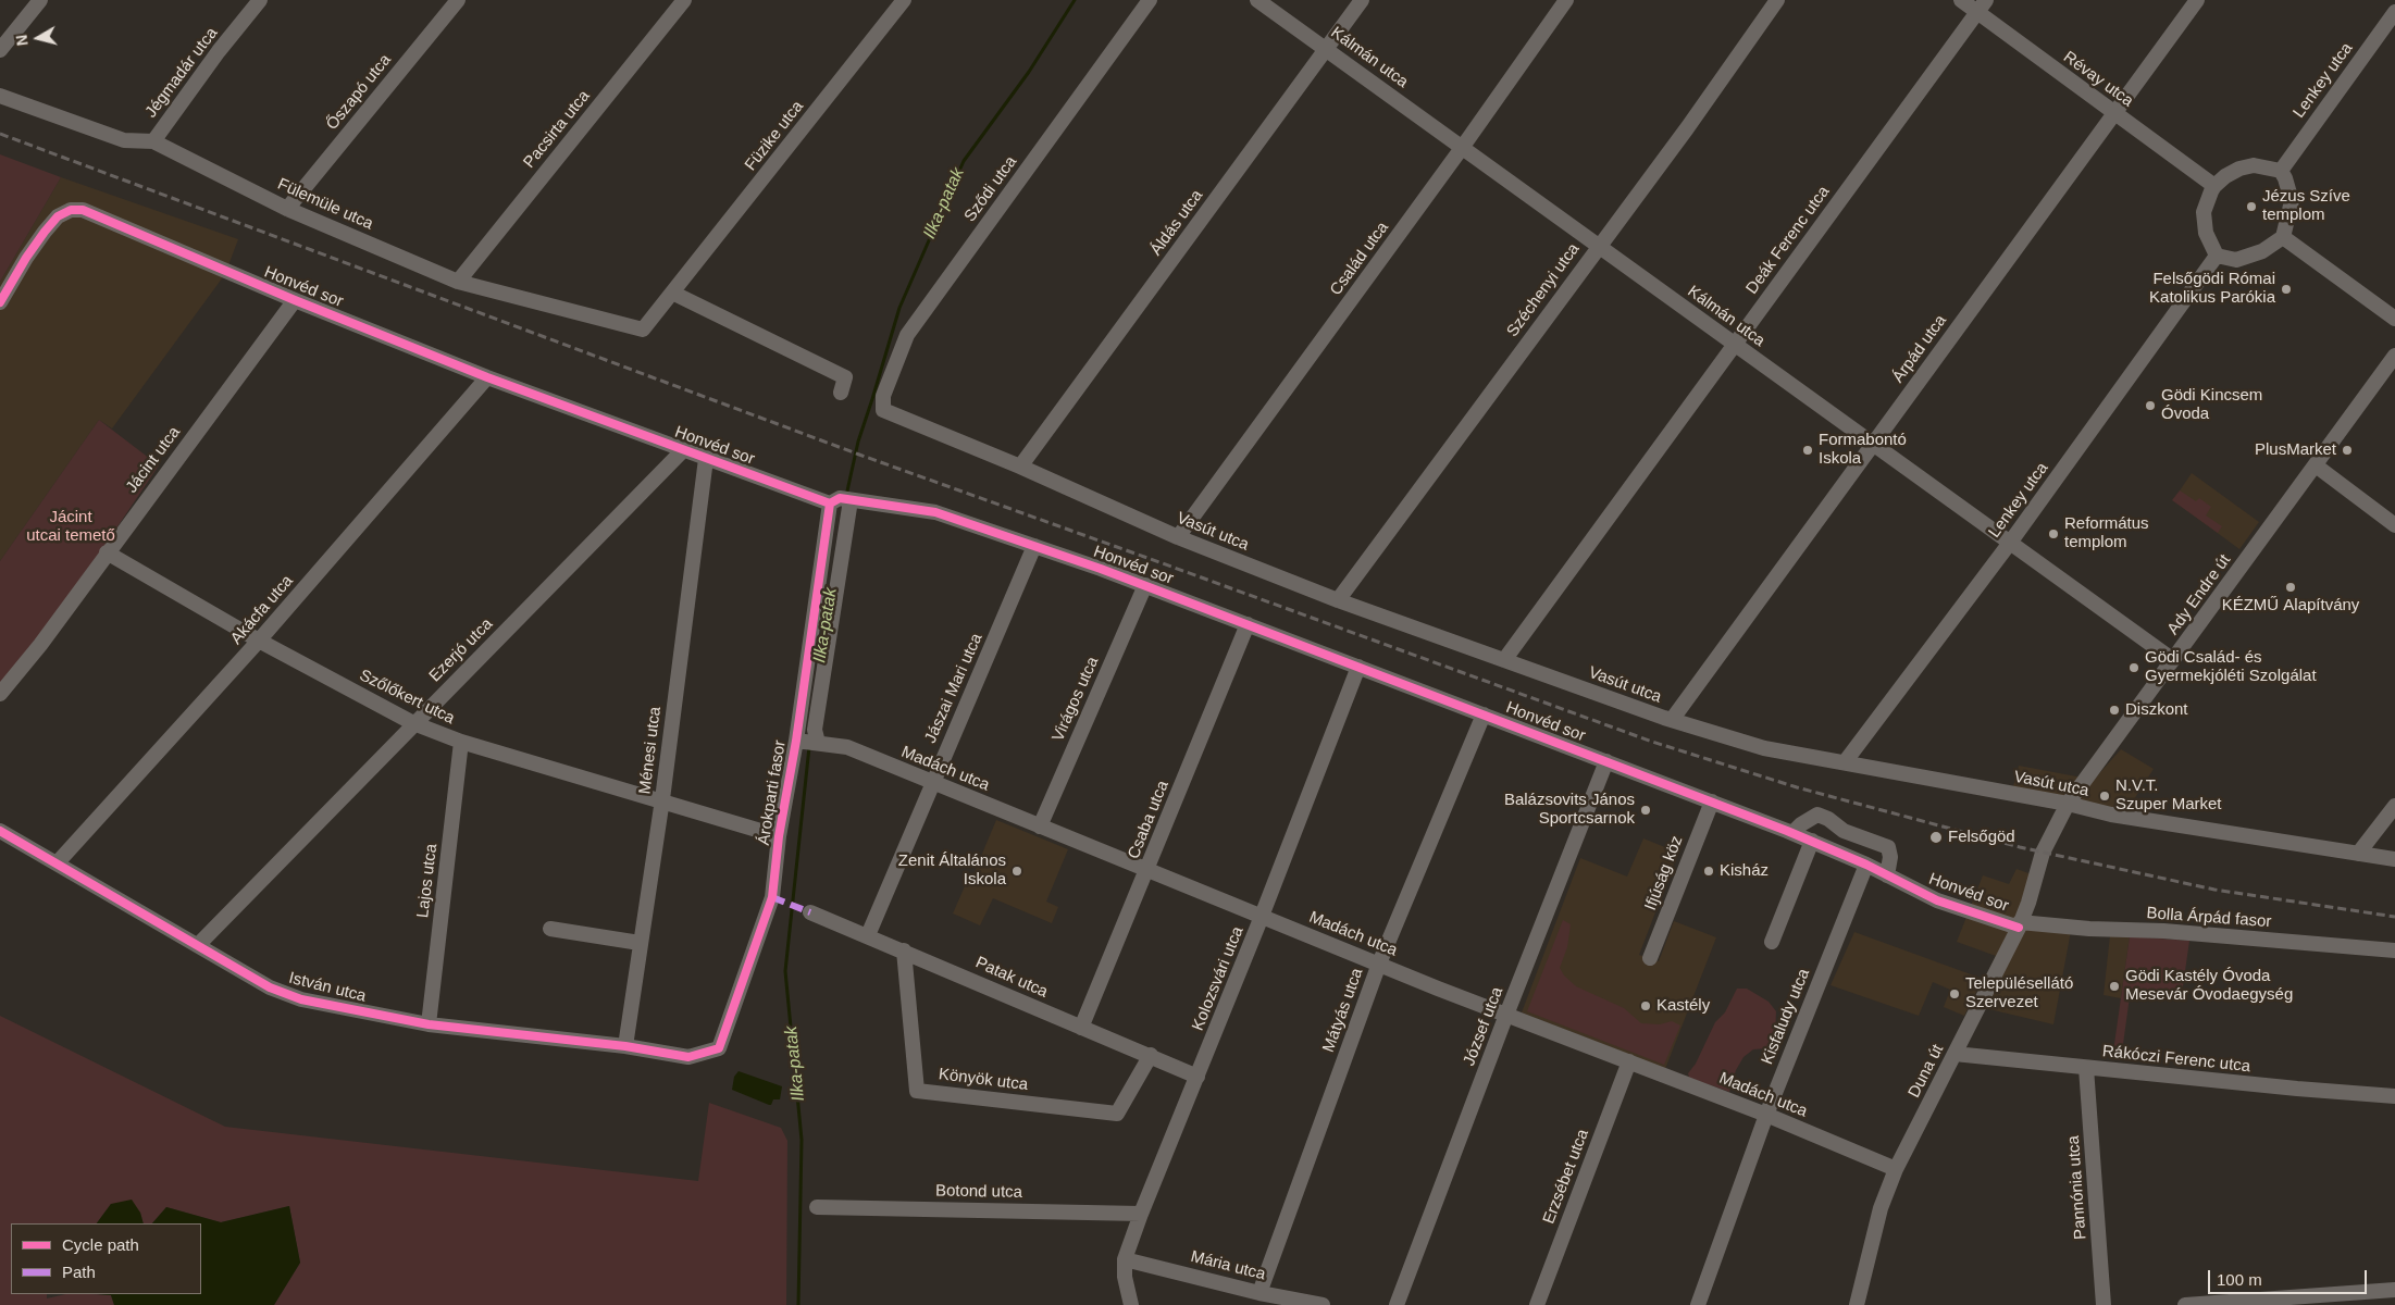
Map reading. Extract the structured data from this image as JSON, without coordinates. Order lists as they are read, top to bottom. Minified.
{"streets":{"street":["Kálmán utca","Jégmadár utca","Révay utca","Lenkey utca","Őszapó utca","Pacsirta utca","Füzike utca","Sződi utca","Fülemüle utca","Áldás utca","Deák Ferenc utca","Család utca","Honvéd sor","Széchenyi utca","Árpád utca","Jácint utca","Vasút utca","Ady Endre út","Akácfa utca","Ezerjó utca","Jászai Mari utca","Szőlőkert utca","Virágos utca","Ménesi utca","Madách utca","Árokparti fasor","Csaba utca","Ifjúság köz","Lajos utca","Bolla Árpád fasor","Patak utca","Kolozsvári utca","István utca","Mátyás utca","Kisfaludy utca","József utca","Rákóczi Ferenc utca","Duna út","Könyök utca","Erzsébet utca","Pannónia utca","Botond utca","Mária utca"]},"crossings":[["Kálmán utca","Lenkey utca"],["Kálmán utca","Áldás utca"],["Kálmán utca","Deák Ferenc utca"],["Kálmán utca","Család utca"],["Kálmán utca","Széchenyi utca"],["Kálmán utca","Árpád utca"],["Kálmán utca","Ady Endre út"],["Jégmadár utca","Fülemüle utca"],["Révay utca","Lenkey utca"],["Révay utca","Deák Ferenc utca"],["Révay utca","Árpád utca"],["Lenkey utca","Vasút utca"],["Őszapó utca","Fülemüle utca"],["Pacsirta utca","Fülemüle utca"],["Füzike utca","Fülemüle utca"],["Sződi utca","Vasút utca"],["Áldás utca","Vasút utca"],["Deák Ferenc utca","Vasút utca"],["Család utca","Vasút utca"],["Honvéd sor","Jácint utca"],["Honvéd sor","Akácfa utca"],["Honvéd sor","Ezerjó utca"],["Honvéd sor","Jászai Mari utca"],["Honvéd sor","Virágos utca"],["Honvéd sor","Ménesi utca"],["Honvéd sor","Árokparti fasor"],["Honvéd sor","Csaba utca"],["Honvéd sor","Ifjúság köz"],["Honvéd sor","Bolla Árpád fasor"],["Honvéd sor","Kolozsvári utca"],["Honvéd sor","Mátyás utca"],["Honvéd sor","Kisfaludy utca"],["Honvéd sor","József utca"],["Honvéd sor","Duna út"],["Széchenyi utca","Vasút utca"],["Árpád utca","Vasút utca"],["Jácint utca","Szőlőkert utca"],["Vasút utca","Ady Endre út"],["Ady Endre út","Duna út"],["Akácfa utca","Szőlőkert utca"],["Akácfa utca","István utca"],["Ezerjó utca","Szőlőkert utca"],["Ezerjó utca","István utca"],["Jászai Mari utca","Madách utca"],["Jászai Mari utca","Patak utca"],["Szőlőkert utca","Ménesi utca"],["Szőlőkert utca","Árokparti fasor"],["Szőlőkert utca","Lajos utca"],["Virágos utca","Madách utca"],["Ménesi utca","István utca"],["Madách utca","Árokparti fasor"],["Madách utca","Csaba utca"],["Madách utca","Kolozsvári utca"],["Madách utca","Mátyás utca"],["Madách utca","Kisfaludy utca"],["Madách utca","József utca"],["Madách utca","Duna út"],["Madách utca","Erzsébet utca"],["Árokparti fasor","István utca"],["Csaba utca","Patak utca"],["Lajos utca","István utca"],["Bolla Árpád fasor","Duna út"],["Patak utca","Kolozsvári utca"],["Patak utca","Könyök utca"],["Kolozsvári utca","Botond utca"],["Kolozsvári utca","Mária utca"],["Mátyás utca","Mária utca"],["Rákóczi Ferenc utca","Duna út"],["Rákóczi Ferenc utca","Pannónia utca"]],"water":["Ilka-patak"],"parks":["Jácint utcai temető"],"places":["Jézus Szíve templom","Felsőgödi Római Katolikus Parókia","Gödi Kincsem Óvoda","Formabontó Iskola","PlusMarket","Református templom","KÉZMŰ Alapítvány","Gödi Család- és Gyermekjóléti Szolgálat","Diszkont","N.V.T. Szuper Market","Balázsovits János Sportcsarnok","Felsőgöd","Zenit Általános Iskola","Kisház","Gödi Kastély Óvoda Mesevár Óvodaegység","Településellátó Szervezet","Kastély"],"legend":["Cycle path","Path"],"scale_bar":"100 m","north":"left"}
